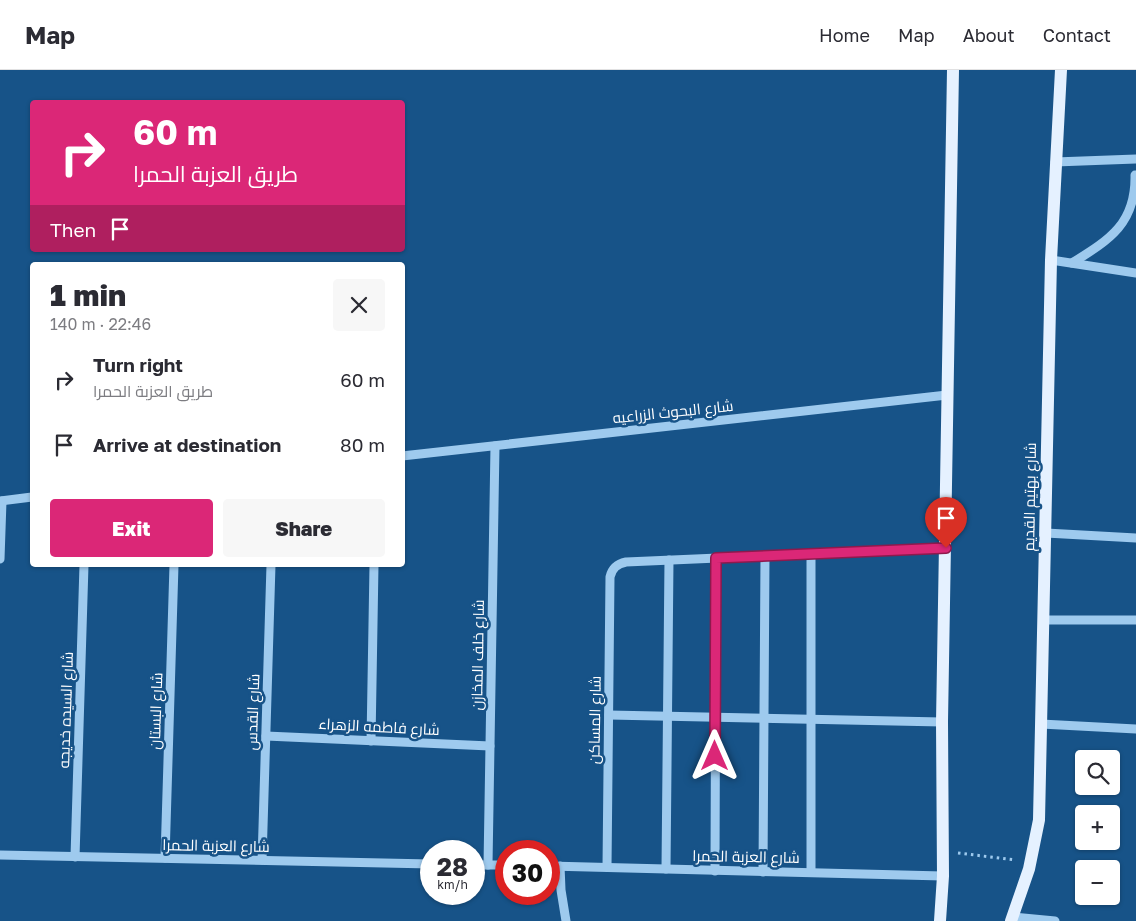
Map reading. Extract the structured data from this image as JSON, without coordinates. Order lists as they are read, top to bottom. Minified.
{"streets":{"main road":["شارع بهتيم القديم"],"street":["شارع البحوث الزراعيه","شارع خلف المخازن","شارع السيده خديجه","شارع البستان","شارع القدس","شارع المساكن","شارع فاطمه الزهراء","شارع العزبة الحمرا"]},"crossings":[["شارع البحوث الزراعيه","شارع خلف المخازن"],["شارع خلف المخازن","شارع فاطمه الزهراء"],["شارع السيده خديجه","شارع العزبة الحمرا"],["شارع البستان","شارع العزبة الحمرا"],["شارع القدس","شارع فاطمه الزهراء"],["شارع القدس","شارع العزبة الحمرا"],["شارع المساكن","شارع العزبة الحمرا"]],"page":{"header":"Map","nav":["Home","Map","About","Contact"],"turn":["60 m","طريق العزبة الحمرا"],"then":"Then","heading":["1 min","140 m · 22:46"],"list":[{"name":"Turn right","note":"طريق العزبة الحمرا","value":"60 m"},{"name":"Arrive at destination","value":"80 m"}],"buttons":["Exit","Share"],"map_buttons":["+","−"],"speed":"28 km/h","limit":"30"}}
